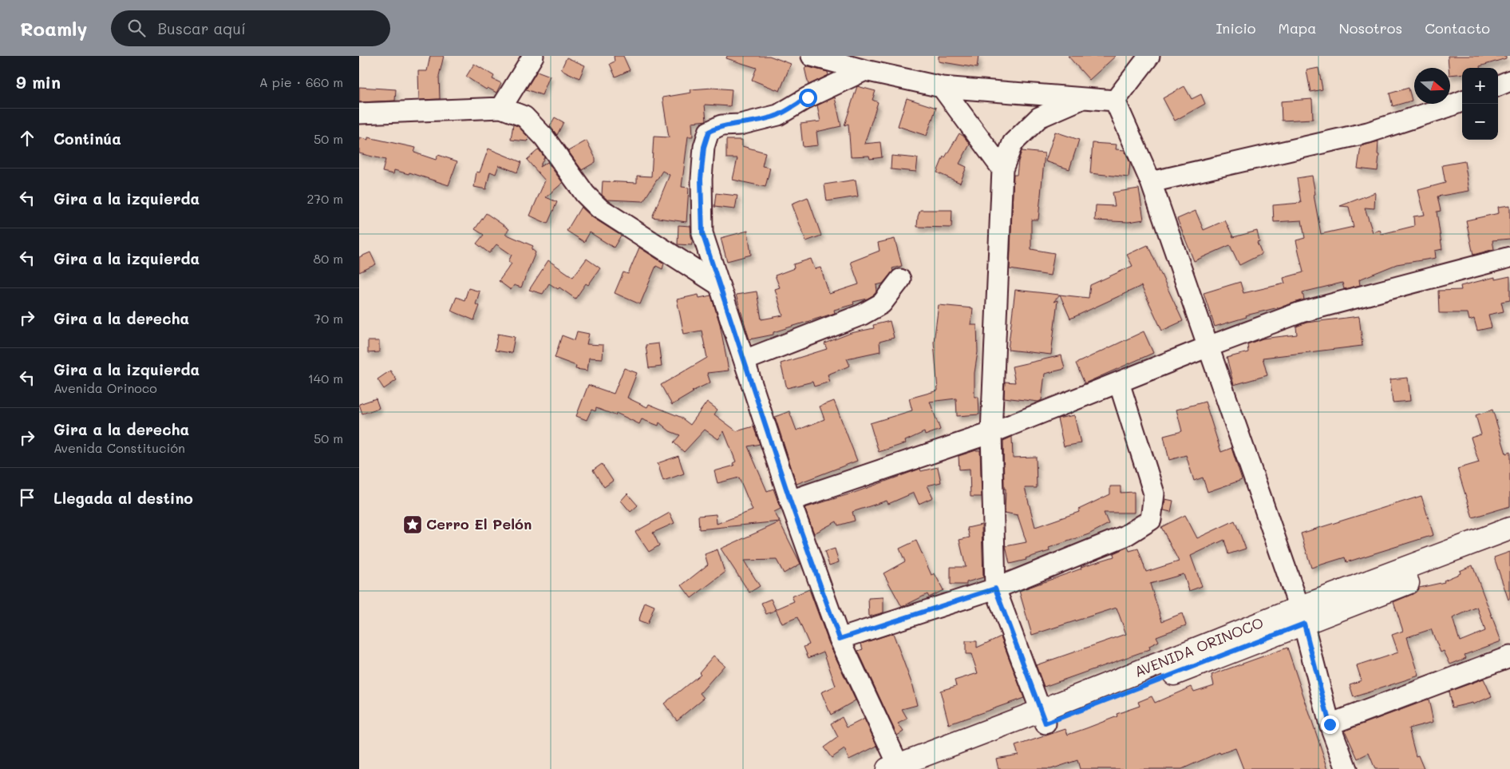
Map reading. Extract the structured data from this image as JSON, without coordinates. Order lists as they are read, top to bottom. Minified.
{"streets":{"main road":["AVENIDA ORINOCO"]},"places":{"place":["Cerro El Pelón"]},"north":"right","page":{"header":"Roamly","search":"Buscar aquí","nav":["Inicio","Mapa","Nosotros","Contacto"],"heading":["9 min","A pie · 660 m"],"map_buttons":["+","−"],"list":[["Continúa","50 m"],["Gira a la izquierda","270 m"],["Gira a la izquierda","80 m"],["Gira a la derecha","70 m"],["Gira a la izquierda","Avenida Orinoco","140 m"],["Gira a la derecha","Avenida Constitución","50 m"],"Llegada al destino"]}}
